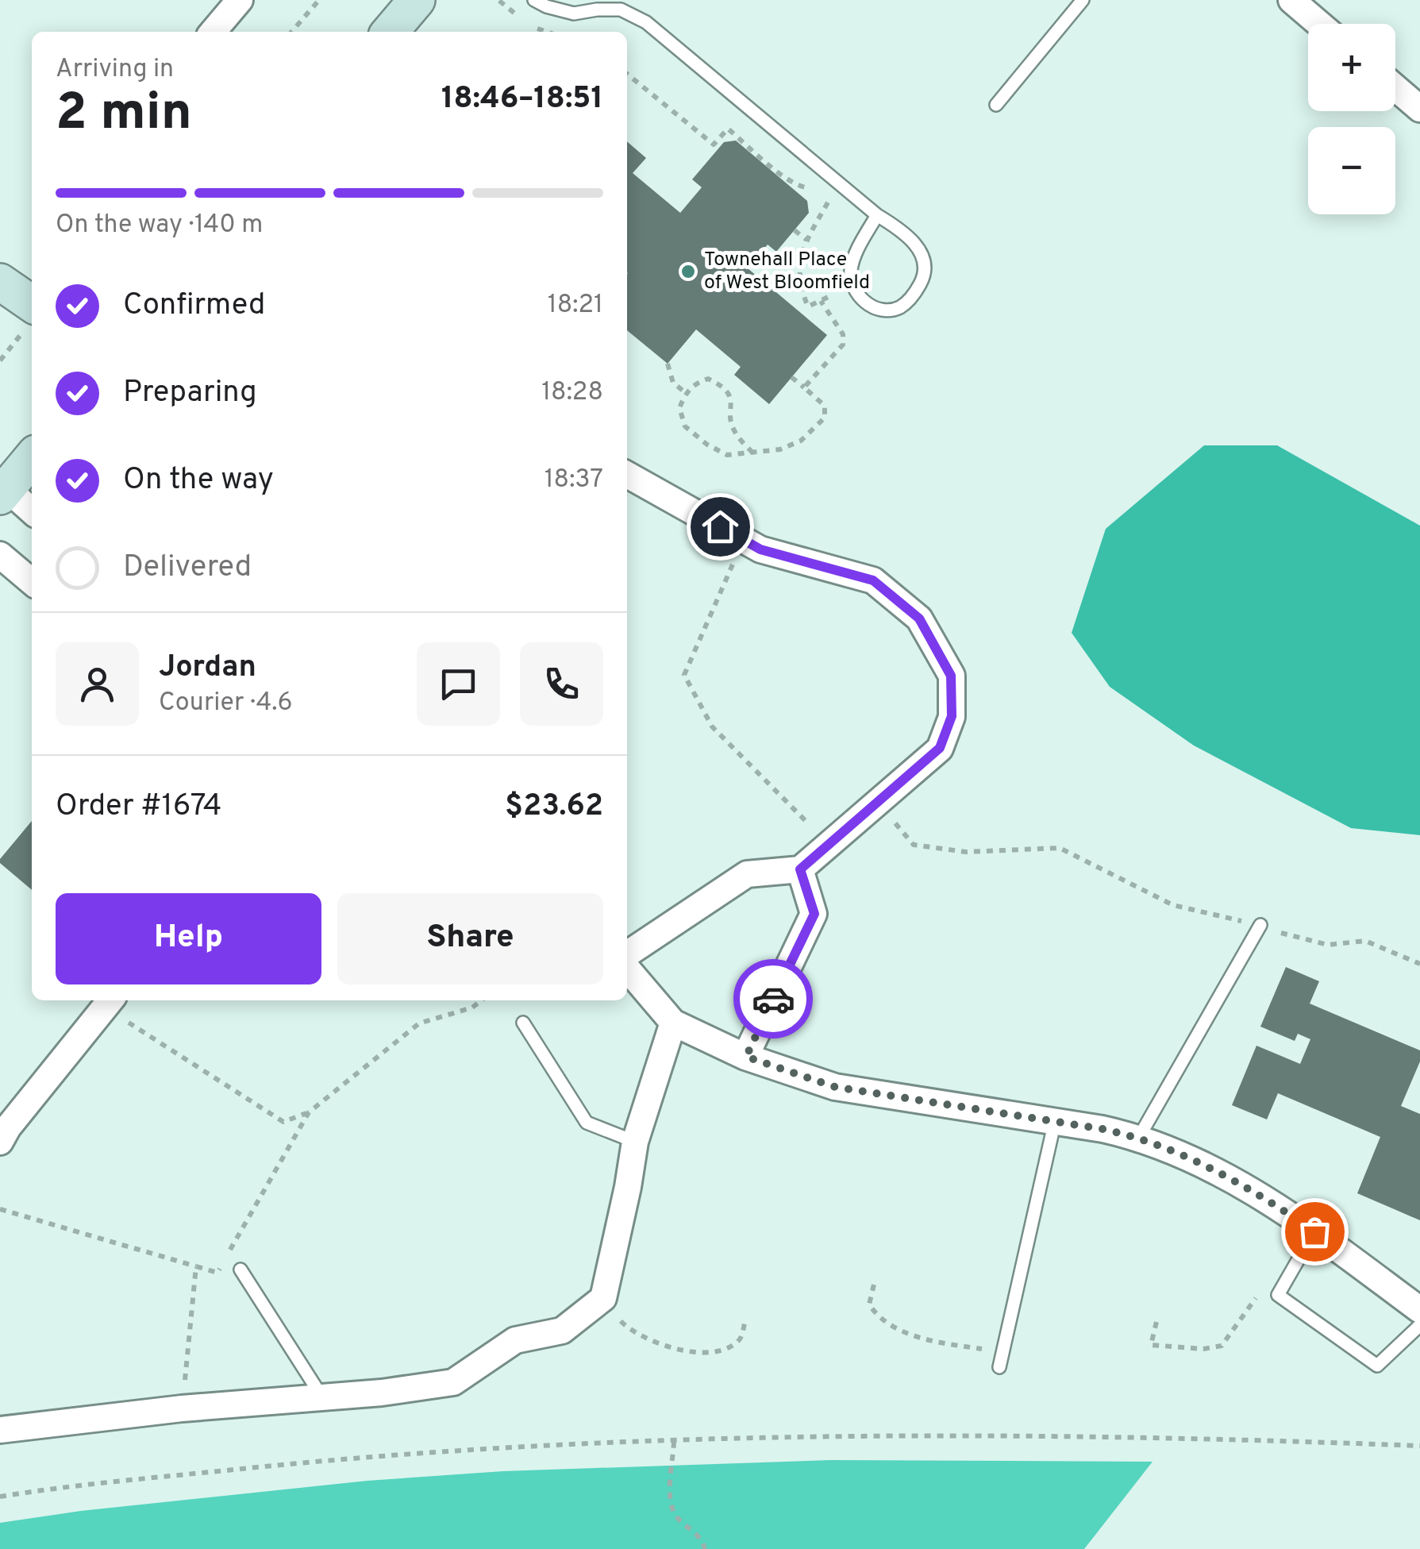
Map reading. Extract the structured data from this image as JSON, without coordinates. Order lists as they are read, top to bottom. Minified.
{"places":["Townehall Place of West Bloomfield"],"page":{"map_buttons":["+","−"],"heading":["2 min","Arriving in","18:46–18:51"],"panel":["Jordan","Courier · 4.6","Order #1674","$23.62"],"bar":"On the way · 140 m","list":[["Confirmed","18:21"],["Preparing","18:28"],["On the way","18:37"],"Delivered"],"buttons":["Help","Share"]}}
